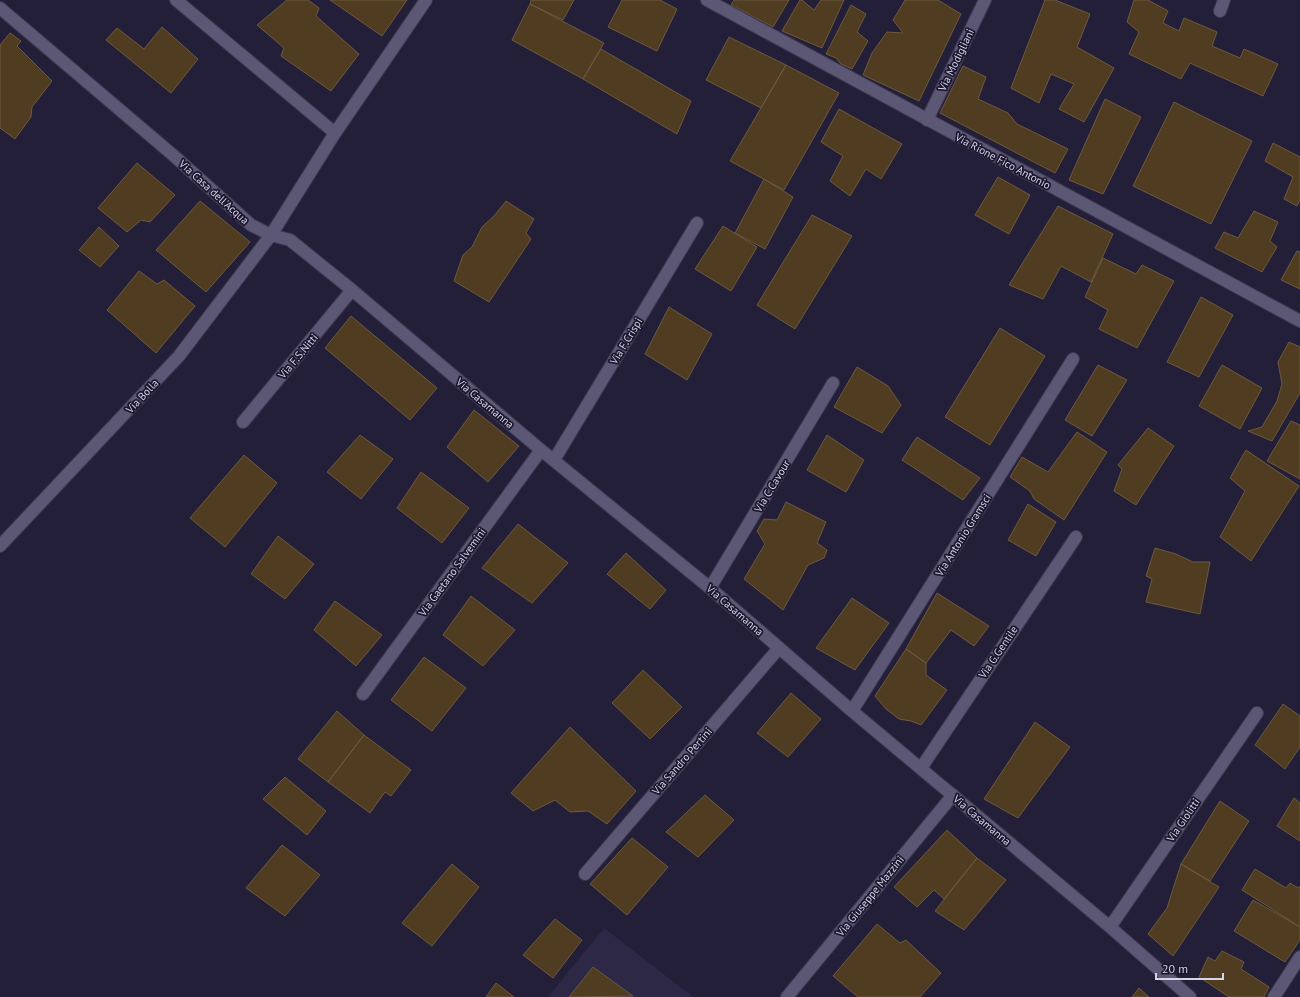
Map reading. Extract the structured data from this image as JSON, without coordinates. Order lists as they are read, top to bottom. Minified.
{"streets":{"street":["Via Modigliani","Via Rione Fico Antonio","Via Casa dell'Acqua","Via F.Crispi","Via F.S.Nitti","Via Bolla","Via Casamanna","Via C.Cavour","Via Antonio Gramsci","Via Gaetano Salvemini","Via G.Gentile","Via Sandro Pertini","Via Giolitti","Via Giuseppe Mazzini"]},"crossings":[["Via Modigliani","Via Rione Fico Antonio"],["Via Casa dell'Acqua","Via Bolla"],["Via Casa dell'Acqua","Via Casamanna"],["Via F.Crispi","Via Casamanna"],["Via F.S.Nitti","Via Casamanna"],["Via Bolla","Via Casamanna"],["Via Casamanna","Via C.Cavour"],["Via Casamanna","Via Antonio Gramsci"],["Via Casamanna","Via Gaetano Salvemini"],["Via Casamanna","Via G.Gentile"],["Via Casamanna","Via Sandro Pertini"],["Via Casamanna","Via Giolitti"],["Via Casamanna","Via Giuseppe Mazzini"]],"scale_bar":"20 m"}
